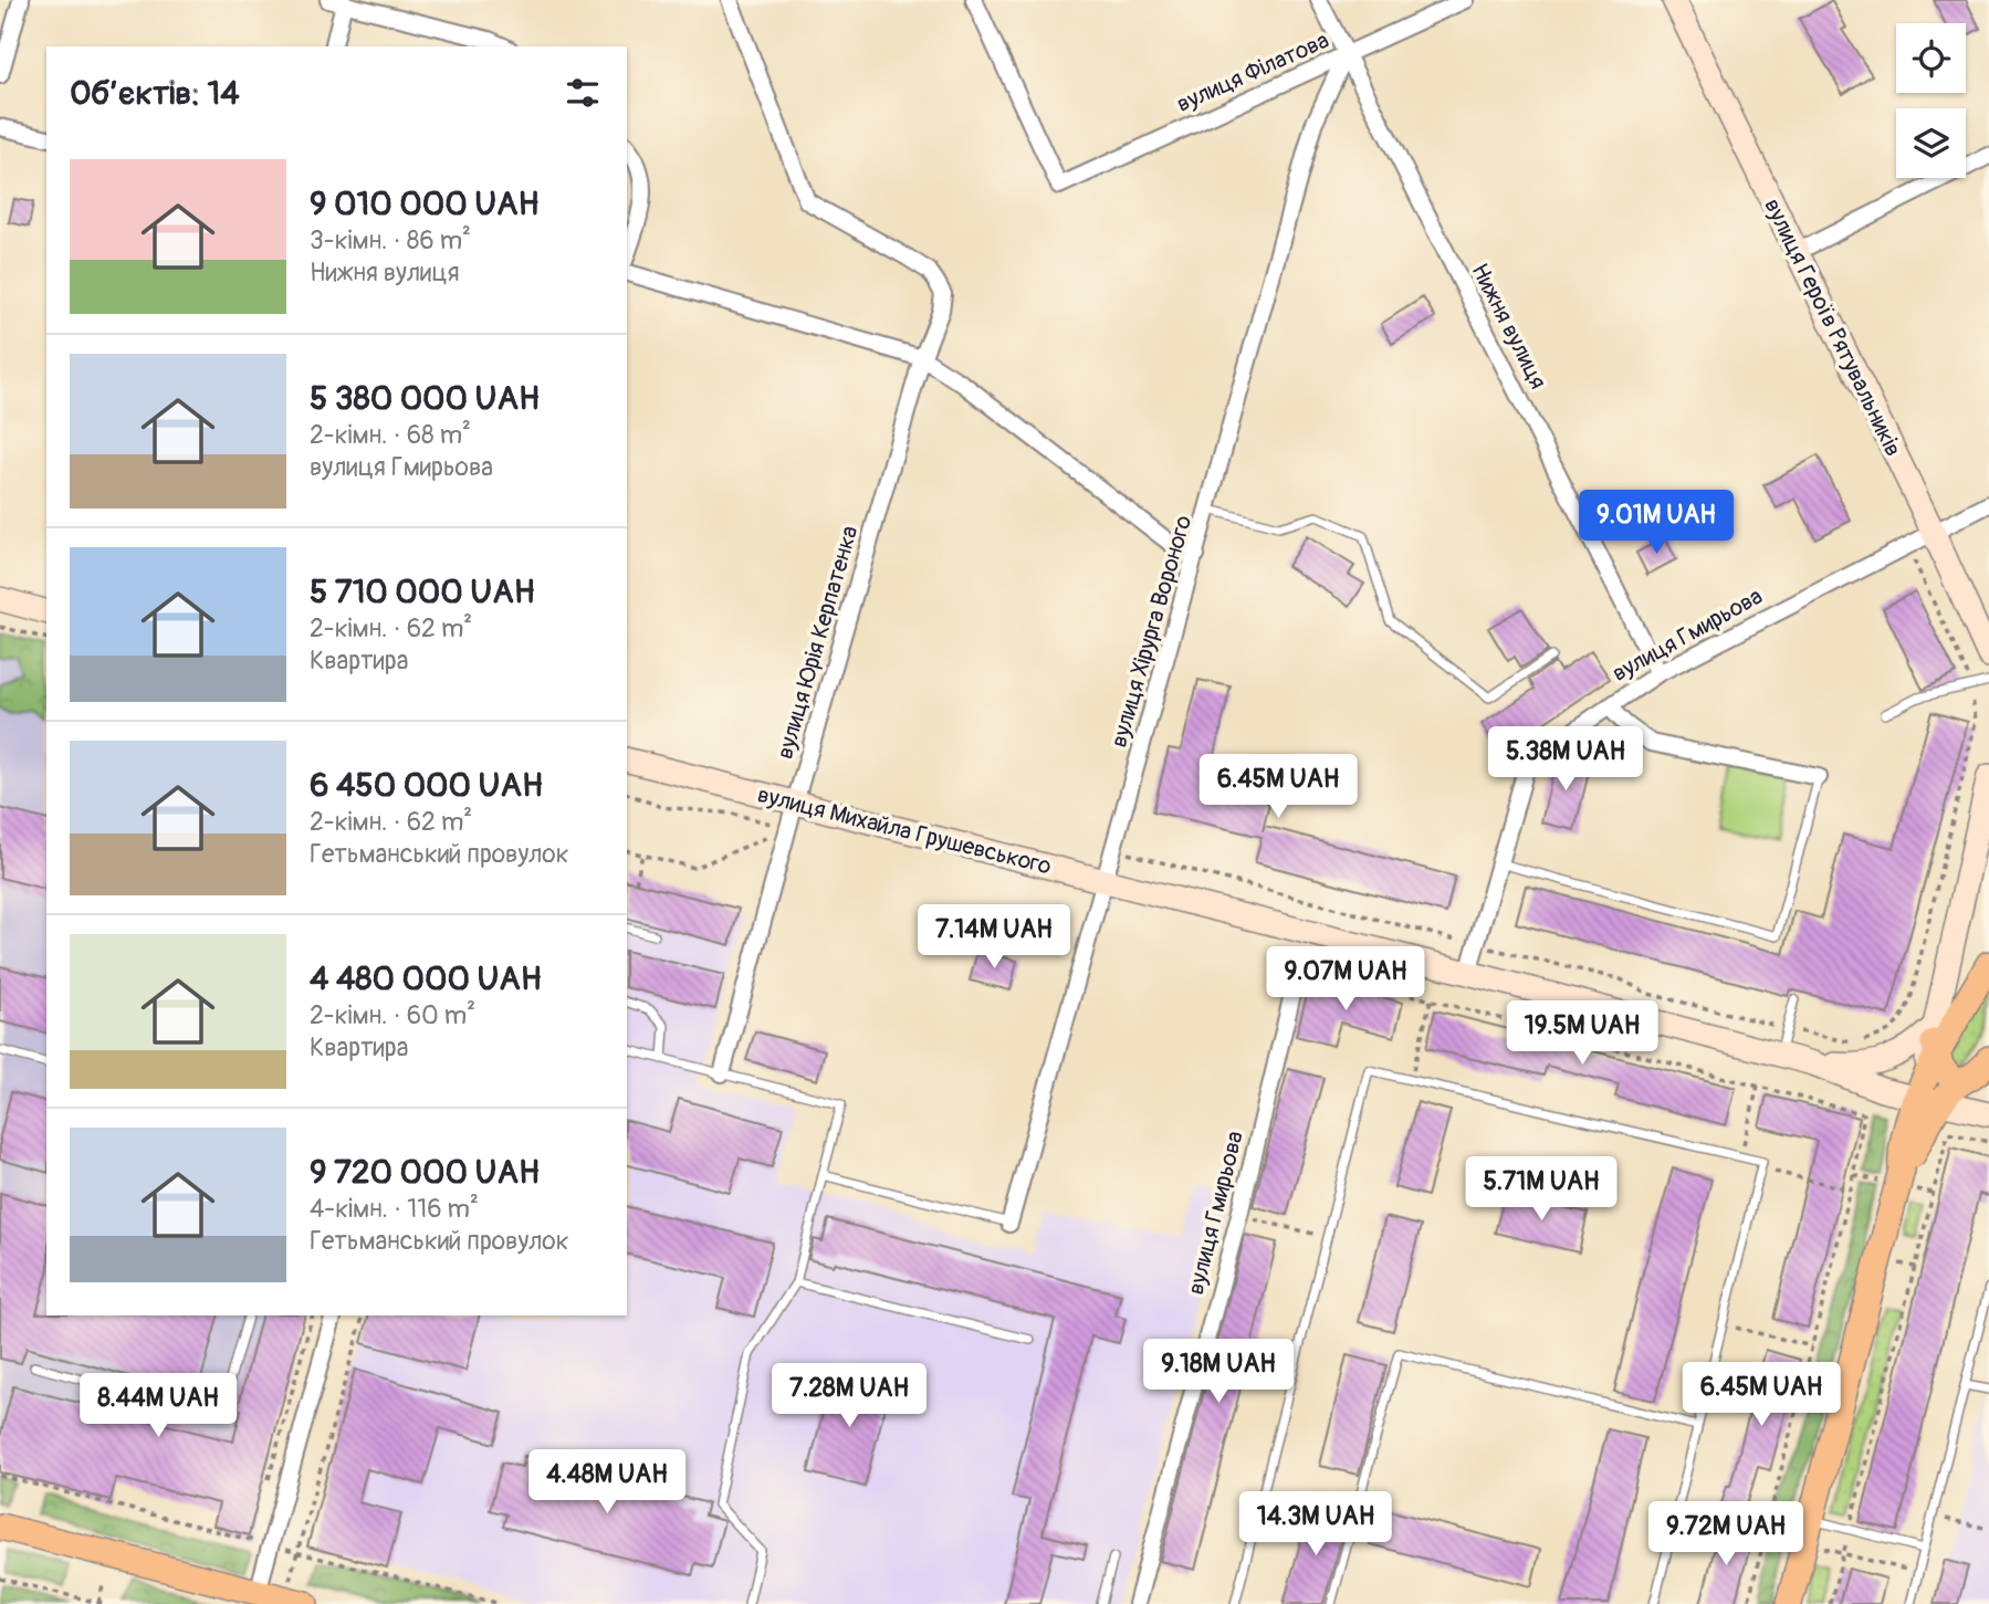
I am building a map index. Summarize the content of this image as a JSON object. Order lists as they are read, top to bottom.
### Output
{
  "streets": {
    "street": [
      "вулиця Філатова",
      "Нижня вулиця",
      "вулиця Героїв Рятувальників",
      "вулиця Хірурга Вороного",
      "вулиця Гмирьова",
      "вулиця Юрія Керпатенка",
      "вулиця Михайла Грушевського"
    ]
  },
  "crossings": [
    ["вулиця Філатова", "Нижня вулиця"],
    ["вулиця Філатова", "вулиця Хірурга Вороного"],
    ["Нижня вулиця", "вулиця Хірурга Вороного"],
    ["Нижня вулиця", "вулиця Гмирьова"],
    ["вулиця Героїв Рятувальників", "вулиця Гмирьова"],
    ["вулиця Хірурга Вороного", "вулиця Михайла Грушевського"],
    ["вулиця Гмирьова", "вулиця Михайла Грушевського"],
    ["вулиця Юрія Керпатенка", "вулиця Михайла Грушевського"]
  ],
  "page": {
    "heading": "Об’єктів: 14",
    "list": [
      {
        "name": "9 010 000 UAH",
        "note": "3-кімн. · 86 m² · Нижня вулиця"
      },
      {
        "name": "5 380 000 UAH",
        "note": "2-кімн. · 68 m² · вулиця Гмирьова"
      },
      {
        "name": "5 710 000 UAH",
        "note": "2-кімн. · 62 m² · Квартира"
      },
      {
        "name": "6 450 000 UAH",
        "note": "2-кімн. · 62 m² · Гетьманський провулок"
      },
      {
        "name": "4 480 000 UAH",
        "note": "2-кімн. · 60 m² · Квартира"
      },
      {
        "name": "9 720 000 UAH",
        "note": "4-кімн. · 116 m² · Гетьманський провулок"
      }
    ],
    "price": [
      "9.01M UAH",
      "5.38M UAH",
      "6.45M UAH",
      "7.14M UAH",
      "9.07M UAH",
      "19.5M UAH",
      "5.71M UAH",
      "9.18M UAH",
      "6.45M UAH",
      "7.28M UAH",
      "8.44M UAH",
      "4.48M UAH",
      "14.3M UAH",
      "9.72M UAH"
    ]
  }
}
